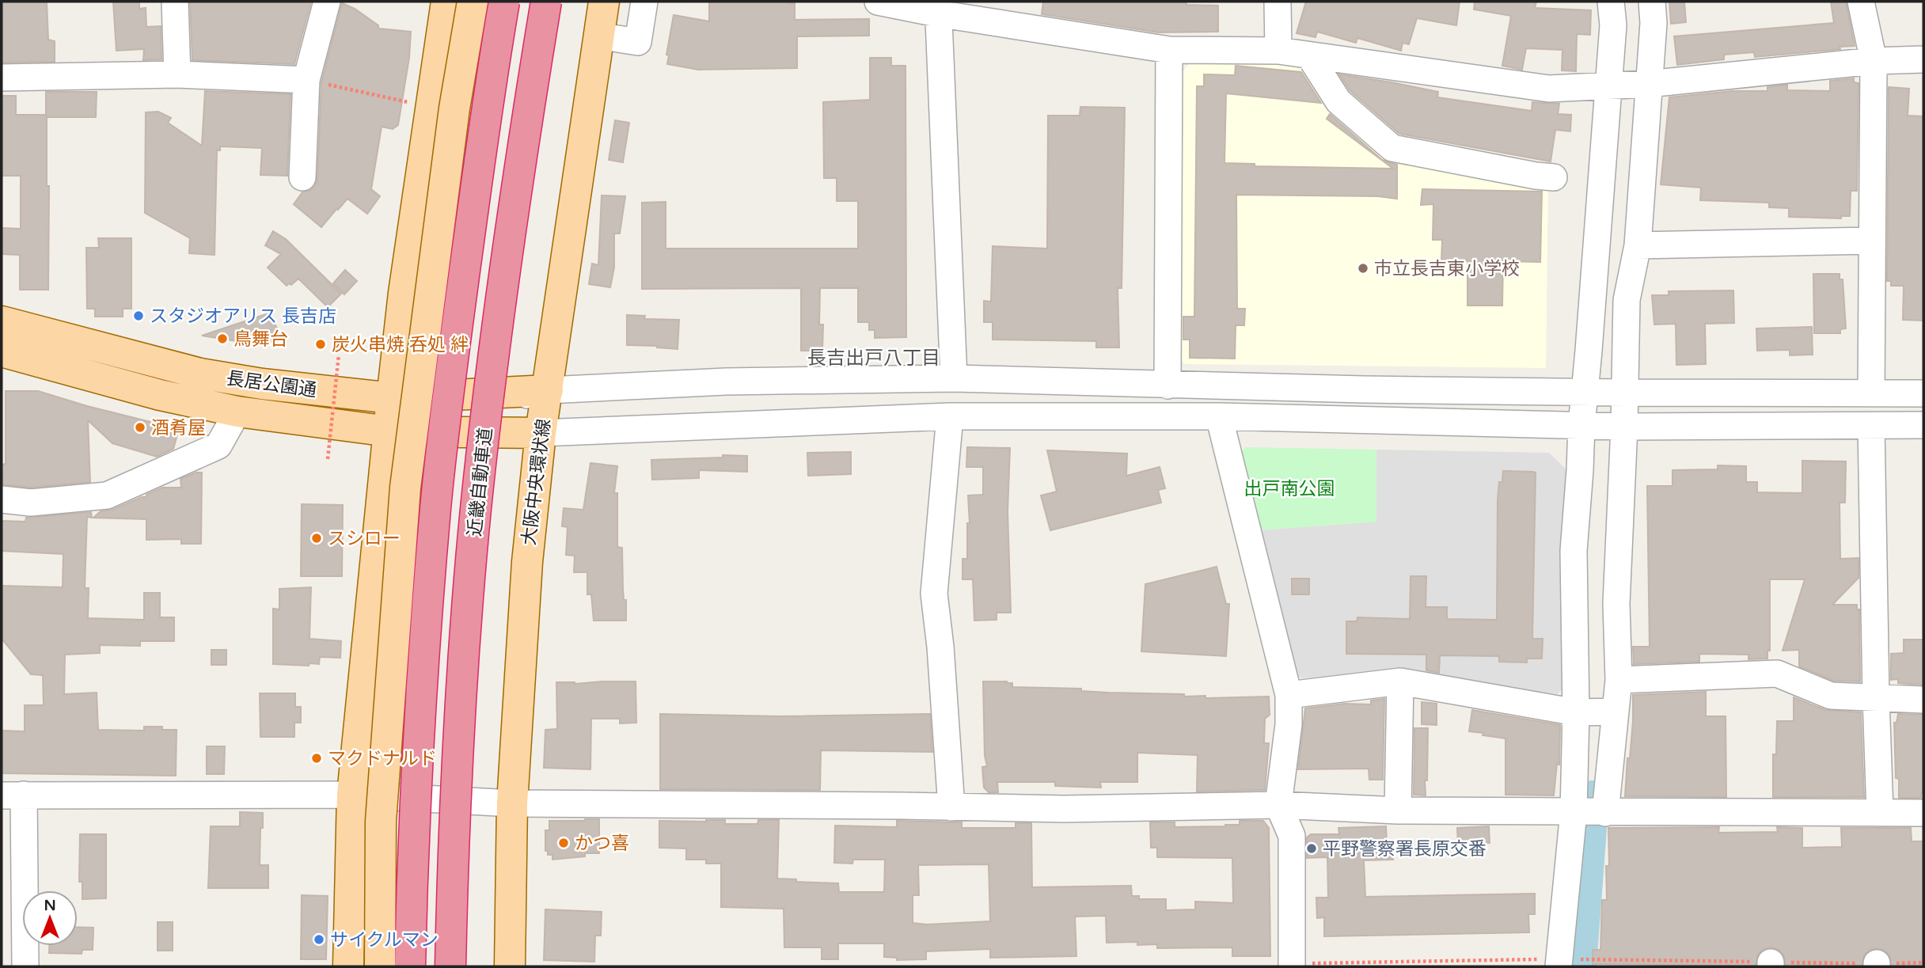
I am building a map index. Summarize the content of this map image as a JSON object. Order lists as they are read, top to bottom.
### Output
{
  "streets": {
    "highway": ["近畿自動車道"],
    "main road": ["長居公園通", "大阪中央環状線"]
  },
  "crossings": [
    ["長居公園通", "大阪中央環状線"]
  ],
  "districts": ["長吉出戸八丁目"],
  "parks": ["出戸南公園"],
  "places": [
    "市立長吉東小学校",
    "スタジオアリス 長吉店",
    "鳥舞台",
    "炭火串焼 呑処 絆",
    "酒肴屋",
    "スシロー",
    "マクドナルド",
    "かつ喜",
    "平野警察署長原交番",
    "サイクルマン"
  ],
  "north": "top"
}
